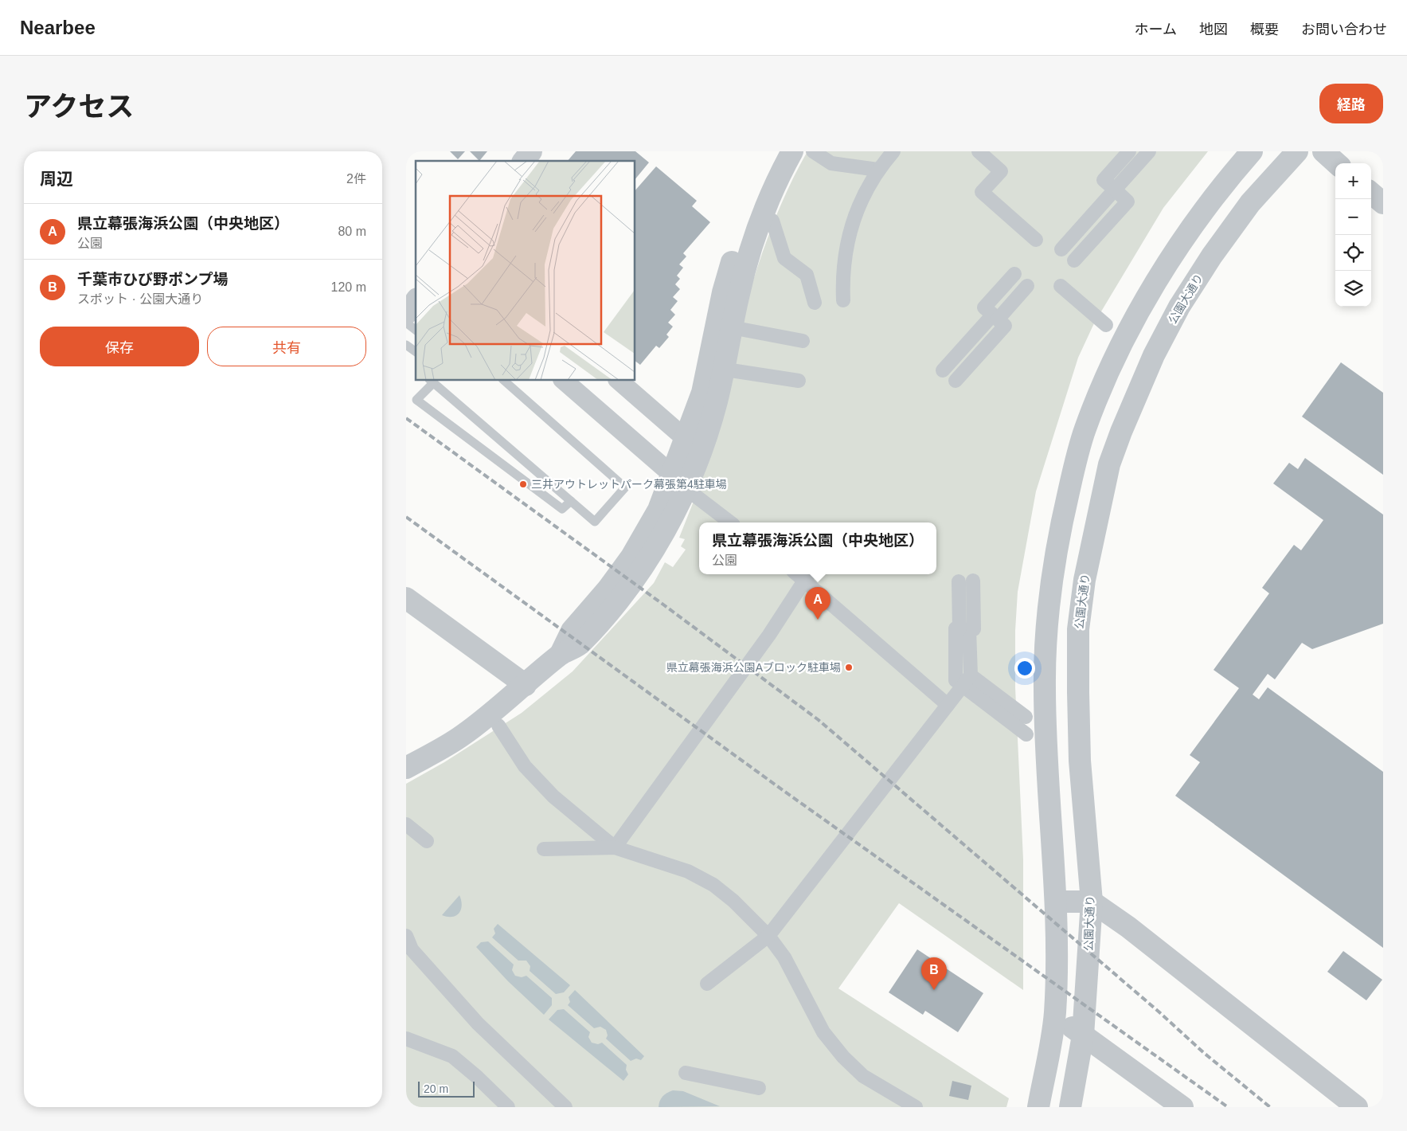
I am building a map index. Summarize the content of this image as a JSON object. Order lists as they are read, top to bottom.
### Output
{
  "streets": {
    "street": ["公園大通り"]
  },
  "places": ["三井アウトレットパーク幕張第4駐車場", "県立幕張海浜公園Aブロック駐車場"],
  "scale_bar": "20 m",
  "page": {
    "header": "Nearbee",
    "nav": [
      "ホーム",
      "地図",
      "概要",
      "お問い合わせ"
    ],
    "title": "アクセス",
    "buttons": [
      "経路",
      ["保存", "共有"]
    ],
    "heading": ["周辺", "2件"],
    "map_buttons": ["+", "−"],
    "list": [
      {
        "mark": "A",
        "name": "県立幕張海浜公園（中央地区）",
        "note": "公園",
        "value": "80 m"
      },
      {
        "mark": "B",
        "name": "千葉市ひび野ポンプ場",
        "note": "スポット · 公園大通り",
        "value": "120 m"
      }
    ],
    "popup": ["県立幕張海浜公園（中央地区）", "公園"],
    "pins": ["A", "B"],
    "scale": "20 m"
  }
}
